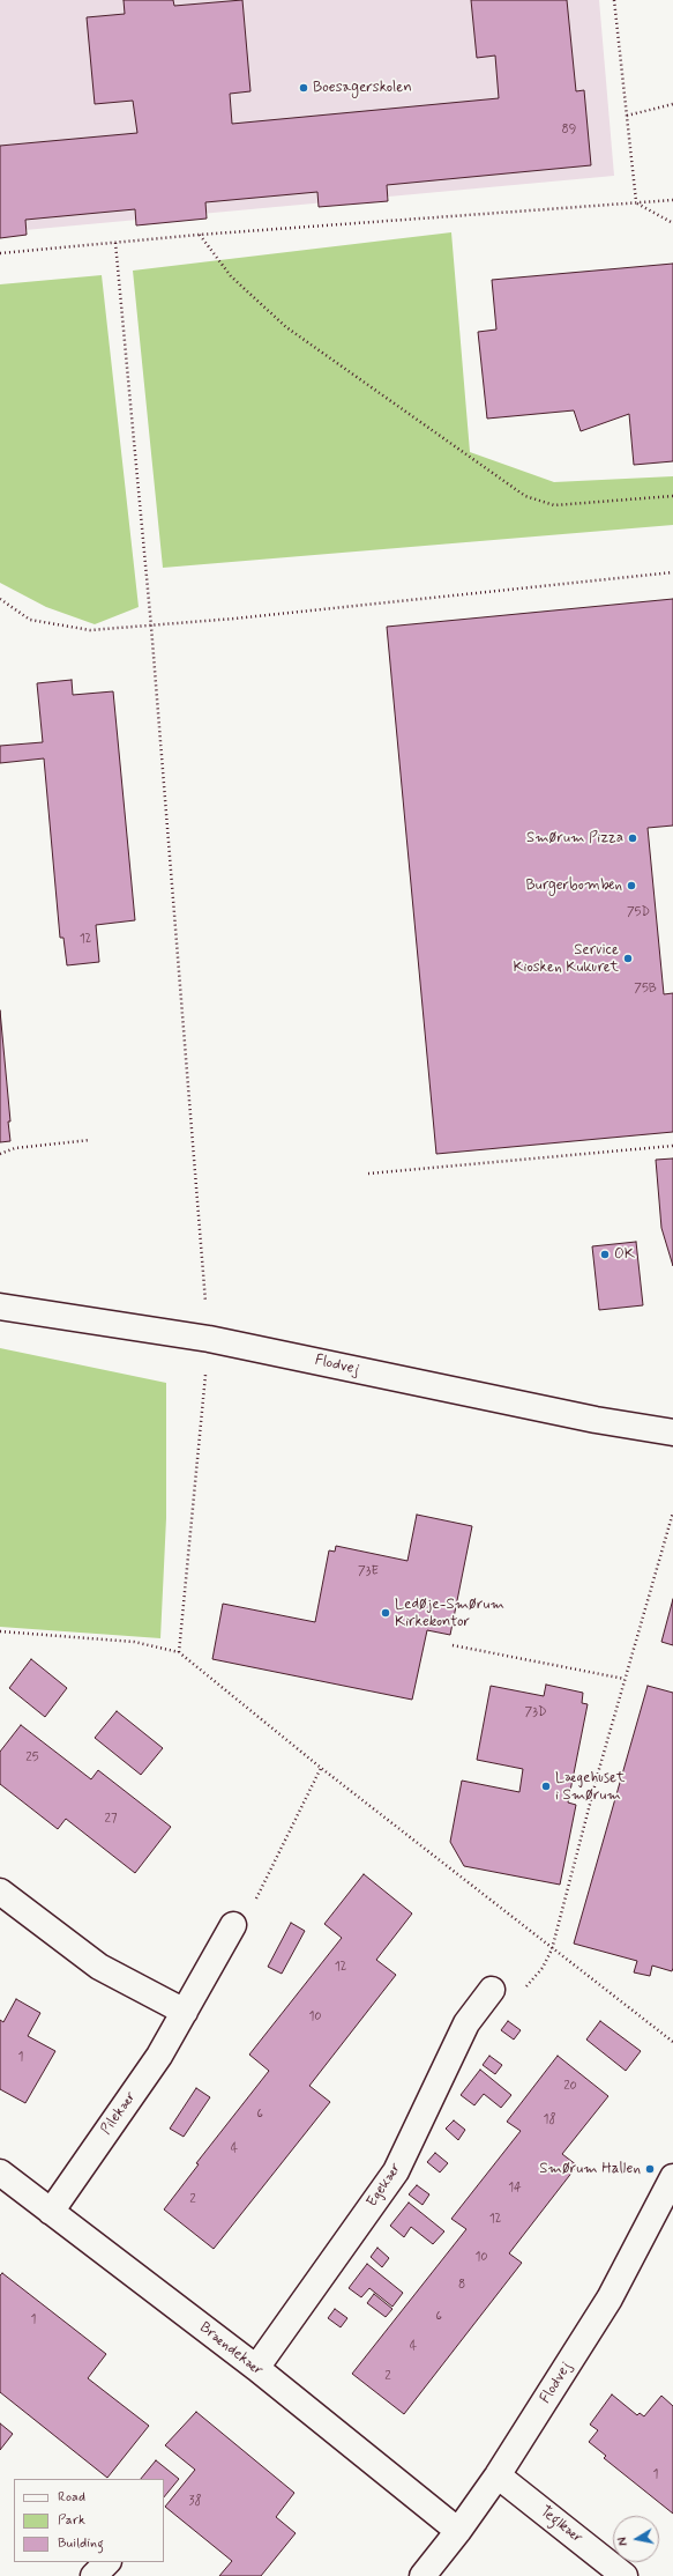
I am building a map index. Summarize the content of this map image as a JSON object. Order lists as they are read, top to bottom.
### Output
{
  "streets": {
    "street": [
      "Flodvej",
      "Pilekær",
      "Egekær",
      "Brændekær",
      "Teglkær"
    ]
  },
  "crossings": [
    ["Flodvej", "Brændekær"],
    ["Flodvej", "Teglkær"],
    ["Pilekær", "Brændekær"],
    ["Egekær", "Brændekær"]
  ],
  "places": [
    "Boesagerskolen",
    "Smørum Pizza",
    "Burgerbomben",
    "Service Kiosken Kukuret",
    "OK",
    "Ledøje-Smørum Kirkekontor",
    "Lægehuset i Smørum",
    "Smørum Hallen"
  ],
  "house_numbers": [
    "89",
    "75D",
    "12",
    "75B",
    "73E",
    "73D",
    "25",
    "27",
    "12",
    "10",
    "1",
    "20",
    "6",
    "18",
    "4",
    "14",
    "2",
    "12",
    "10",
    "8",
    "6",
    "1",
    "4",
    "2",
    "1",
    "38"
  ],
  "legend": ["Road", "Park", "Building"],
  "north": "left"
}
